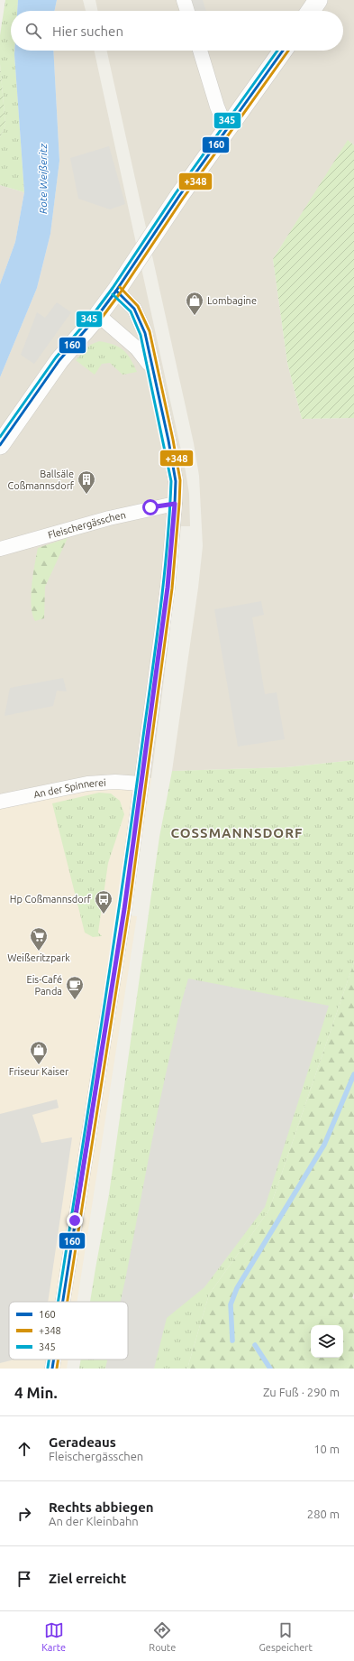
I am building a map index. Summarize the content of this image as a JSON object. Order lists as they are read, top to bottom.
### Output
{
  "streets": {
    "street": ["Fleischergässchen", "An der Spinnerei"]
  },
  "districts": ["COSSMANNSDORF"],
  "water": ["Rote Weißeritz"],
  "places": {
    "shop": ["Lombagine", "Friseur Kaiser"],
    "building": ["Ballsäle Coßmannsdorf"],
    "bus stop": ["Hp Coßmannsdorf"],
    "supermarket": ["Weißeritzpark"],
    "cafe": ["Eis-Café Panda"]
  },
  "lines": ["transit line 160", "transit line +348", "transit line 345"],
  "legend": ["160", "+348", "345"],
  "page": {
    "search": "Hier suchen",
    "heading": ["4 Min.", "Zu Fuß · 290 m"],
    "list": [
      ["Geradeaus", "Fleischergässchen", "10 m"],
      ["Rechts abbiegen", "An der Kleinbahn", "280 m"],
      "Ziel erreicht"
    ],
    "nav": ["Karte", "Route", "Gespeichert"]
  }
}
